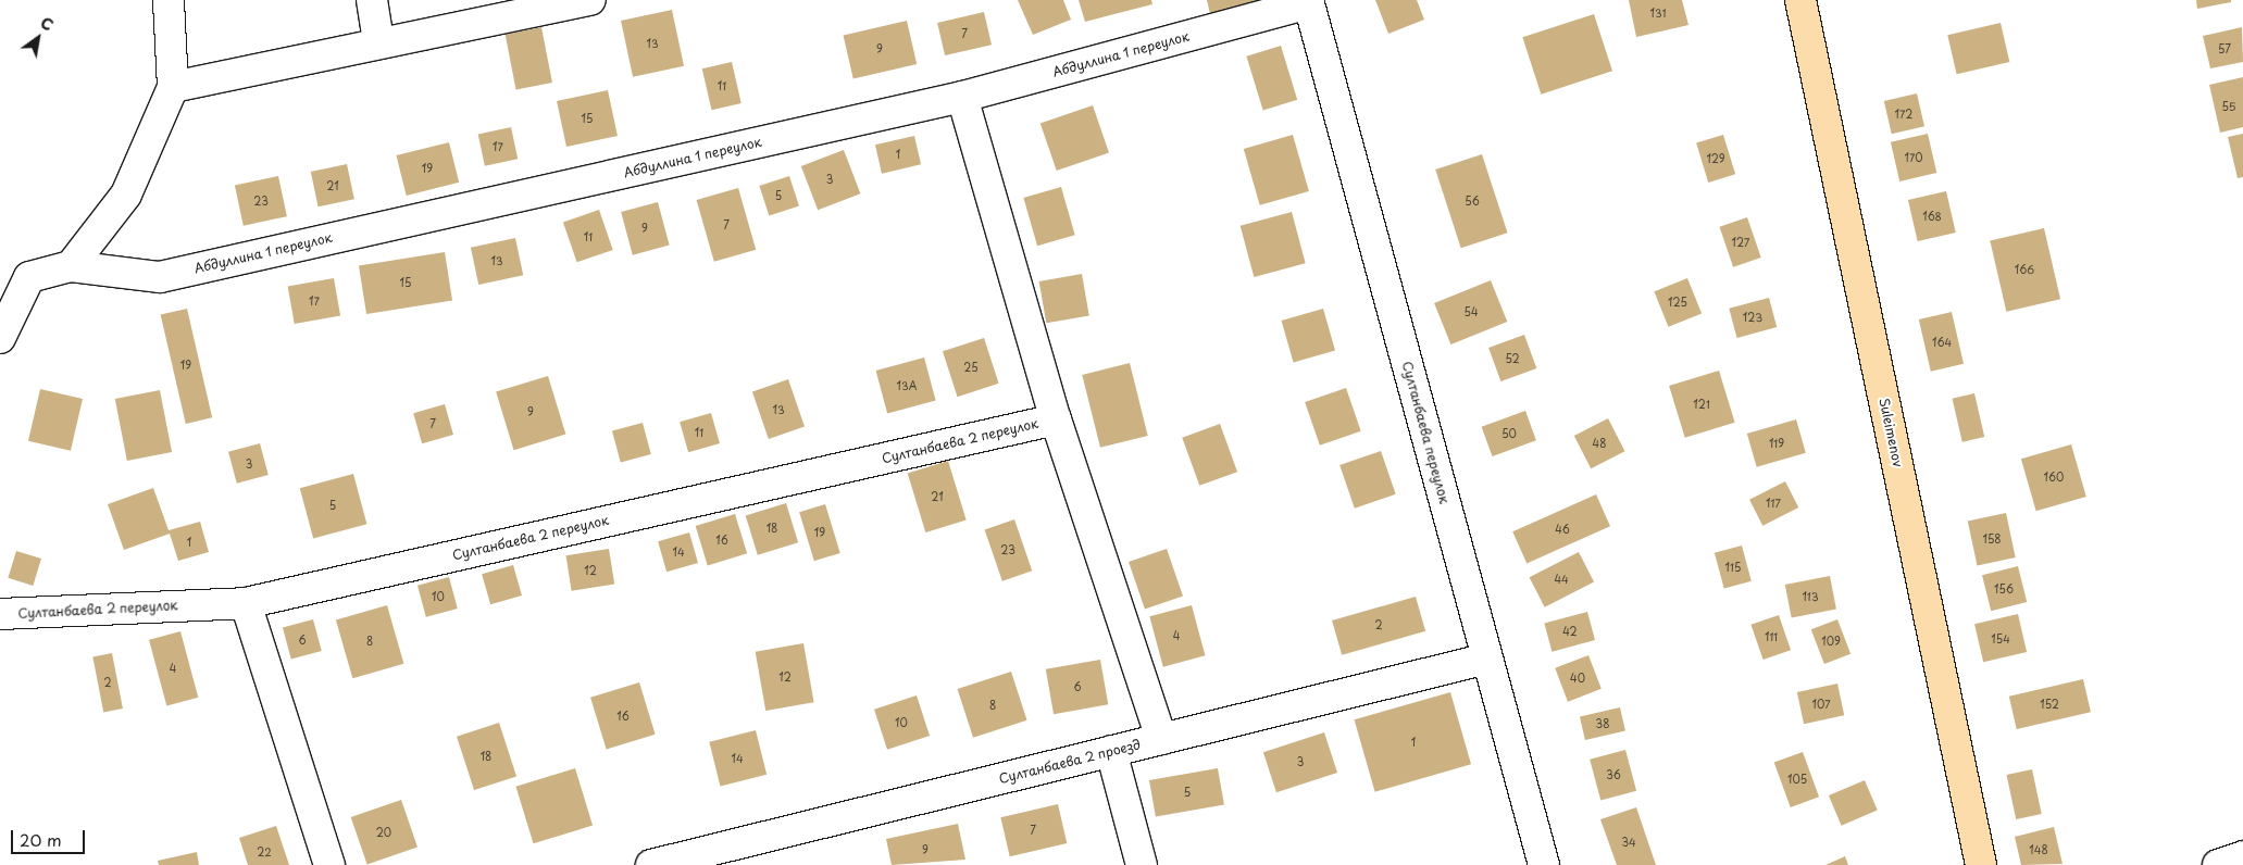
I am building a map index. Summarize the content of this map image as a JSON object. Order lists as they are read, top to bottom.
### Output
{
  "streets": {
    "main road": ["Suleimenov"],
    "street": [
      "Абдуллина 1 переулок",
      "Султанбаева переулок",
      "Султанбаева 2 переулок",
      "Султанбаева 2 проезд"
    ]
  },
  "crossings": [
    ["Абдуллина 1 переулок", "Султанбаева переулок"],
    ["Абдуллина 1 переулок", "Султанбаева 2 переулок"],
    ["Султанбаева переулок", "Султанбаева 2 проезд"],
    ["Султанбаева 2 переулок", "Султанбаева 2 проезд"]
  ],
  "house_numbers": [
    "131",
    "7",
    "13",
    "9",
    "57",
    "11",
    "55",
    "172",
    "15",
    "17",
    "1",
    "170",
    "129",
    "19",
    "3",
    "21",
    "5",
    "23",
    "56",
    "168",
    "7",
    "9",
    "11",
    "127",
    "13",
    "166",
    "15",
    "17",
    "125",
    "54",
    "123",
    "164",
    "52",
    "19",
    "25",
    "13А",
    "121",
    "13",
    "9",
    "7",
    "11",
    "50",
    "48",
    "119",
    "3",
    "160",
    "21",
    "117",
    "5",
    "18",
    "46",
    "19",
    "158",
    "16",
    "1",
    "23",
    "14",
    "115",
    "12",
    "44",
    "156",
    "10",
    "113",
    "2",
    "42",
    "4",
    "111",
    "154",
    "6",
    "8",
    "109",
    "4",
    "12",
    "40",
    "2",
    "6",
    "107",
    "152",
    "8",
    "16",
    "10",
    "38",
    "1",
    "18",
    "14",
    "3",
    "36",
    "105",
    "5",
    "7",
    "20",
    "34",
    "9",
    "148",
    "22"
  ],
  "scale_bar": "20 m",
  "north": "top right"
}
